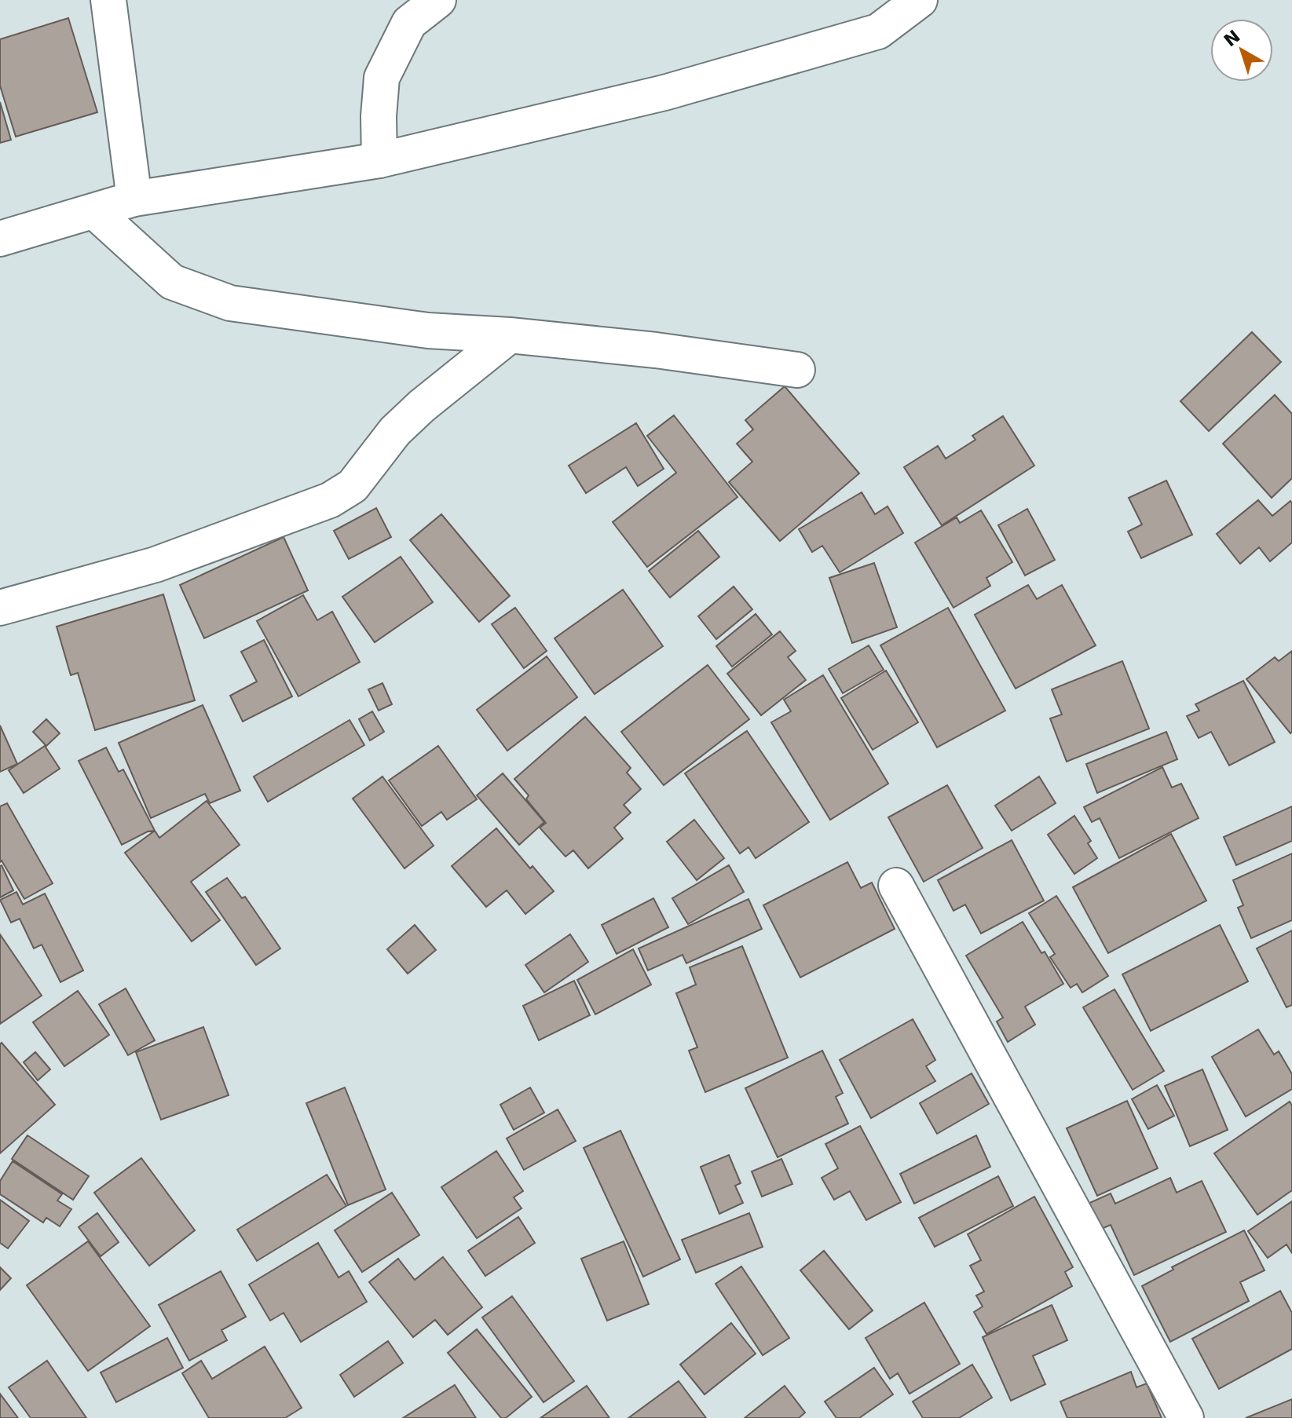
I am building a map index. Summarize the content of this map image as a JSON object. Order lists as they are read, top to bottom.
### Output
{
  "north": "top left"
}
